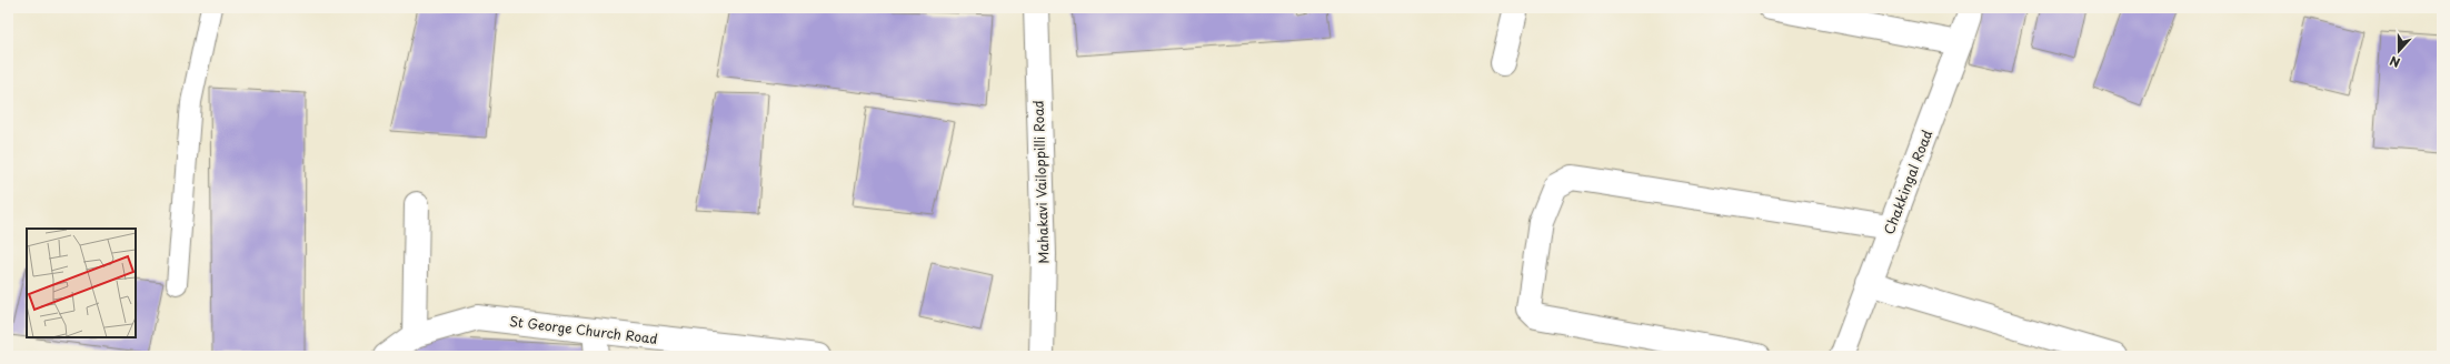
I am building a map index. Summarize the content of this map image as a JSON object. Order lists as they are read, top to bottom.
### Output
{
  "streets": {
    "street": ["Mahakavi Vailoppilli Road", "Chakkingal Road", "St George Church Road"]
  },
  "north": "bottom"
}
